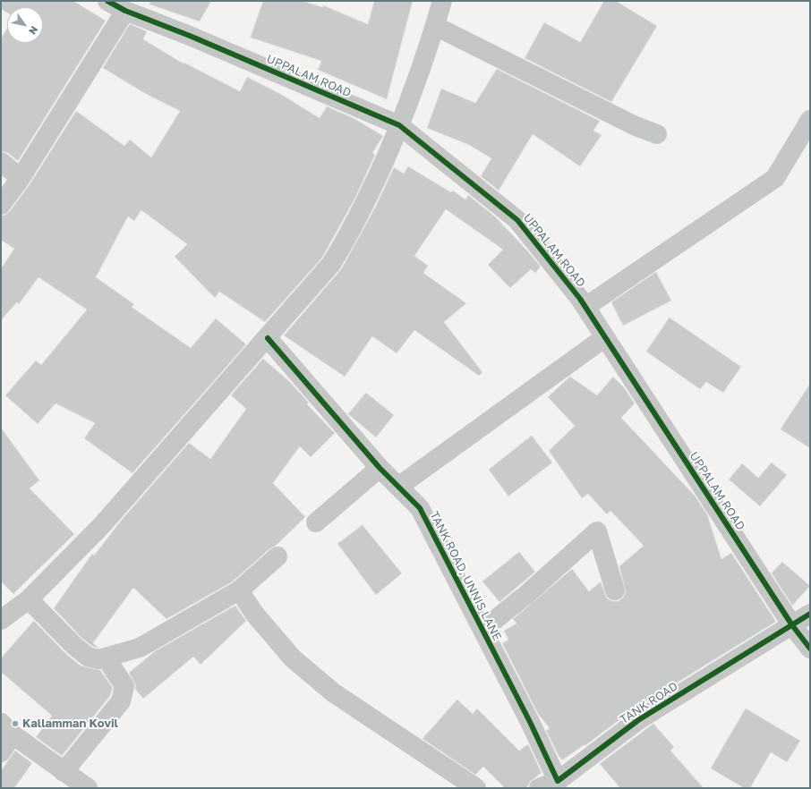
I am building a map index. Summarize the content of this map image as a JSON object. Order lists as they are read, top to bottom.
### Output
{
  "streets": {
    "street": ["UPPALAM ROAD", "TANK ROAD, UNNIS LANE", "TANK ROAD"]
  },
  "crossings": [
    ["UPPALAM ROAD", "TANK ROAD"],
    ["TANK ROAD, UNNIS LANE", "TANK ROAD"]
  ],
  "places": ["Kallamman Kovil"],
  "north": "bottom right"
}
